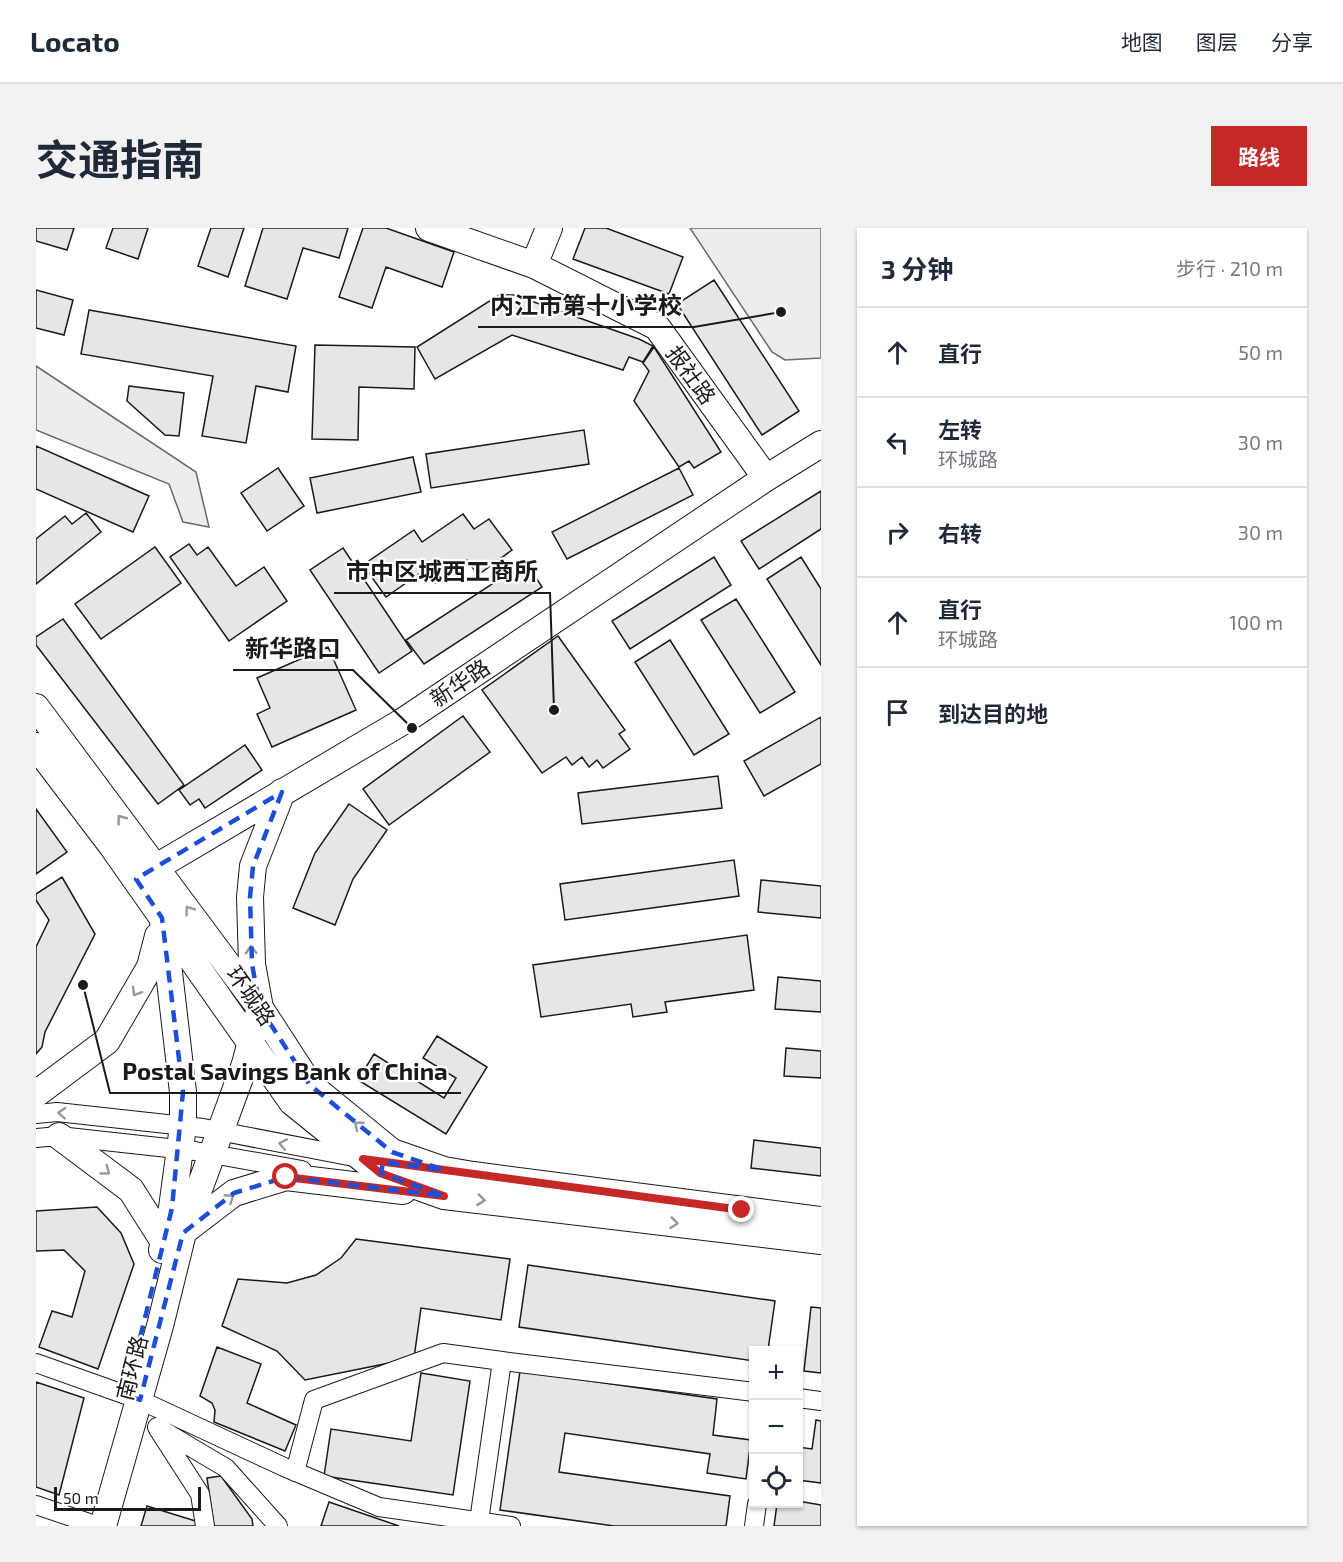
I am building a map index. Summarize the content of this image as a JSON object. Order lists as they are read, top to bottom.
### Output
{
  "streets": {
    "main road": [
      "报社路",
      "新华路",
      "环城路",
      "南环路"
    ]
  },
  "crossings": [
    ["报社路", "新华路"],
    ["新华路", "环城路"],
    ["环城路", "南环路"]
  ],
  "places": [
    "内江市第十小学校",
    "市中区城西工商所",
    "新华路口",
    "Postal Savings Bank of China"
  ],
  "scale_bar": "50 m",
  "page": {
    "header": "Locato",
    "nav": ["地图", "图层", "分享"],
    "title": "交通指南",
    "buttons": "路线",
    "heading": ["3 分钟", "步行 · 210 m"],
    "list": [
      ["直行", "50 m"],
      ["左转", "环城路", "30 m"],
      ["右转", "30 m"],
      ["直行", "环城路", "100 m"],
      "到达目的地"
    ],
    "map_buttons": ["+", "−"],
    "scale": "50 m"
  }
}
